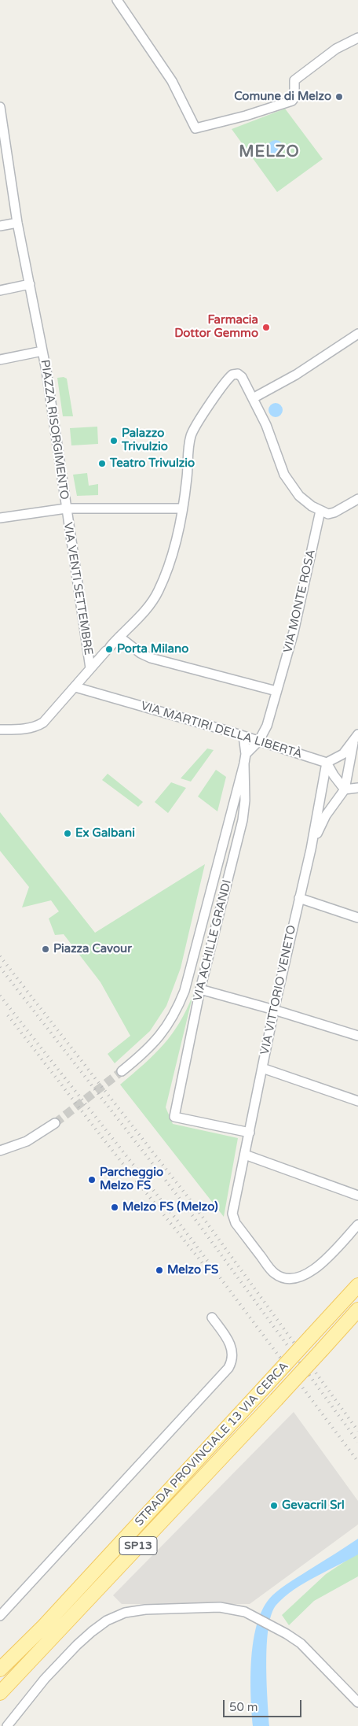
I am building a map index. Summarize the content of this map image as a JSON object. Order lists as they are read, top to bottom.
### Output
{
  "streets": {
    "main road": ["STRADA PROVINCIALE 13 VIA CERCA", "SP13"],
    "street": [
      "PIAZZA RISORGIMENTO",
      "VIA VENTI SETTEMBRE",
      "VIA MONTE ROSA",
      "VIA MARTIRI DELLA LIBERTÀ",
      "VIA ACHILLE GRANDI",
      "VIA VITTORIO VENETO"
    ]
  },
  "crossings": [
    ["PIAZZA RISORGIMENTO", "VIA VENTI SETTEMBRE"],
    ["VIA MONTE ROSA", "VIA MARTIRI DELLA LIBERTÀ"],
    ["VIA MARTIRI DELLA LIBERTÀ", "VIA VITTORIO VENETO"],
    ["VIA ACHILLE GRANDI", "VIA VITTORIO VENETO"]
  ],
  "districts": ["MELZO"],
  "places": [
    "Comune di Melzo",
    "Farmacia Dottor Gemmo",
    "Palazzo Trivulzio",
    "Teatro Trivulzio",
    "Porta Milano",
    "Ex Galbani",
    "Piazza Cavour",
    "Parcheggio Melzo FS",
    "Melzo FS (Melzo)",
    "Melzo FS",
    "Gevacril Srl"
  ],
  "scale_bar": "50 m"
}
